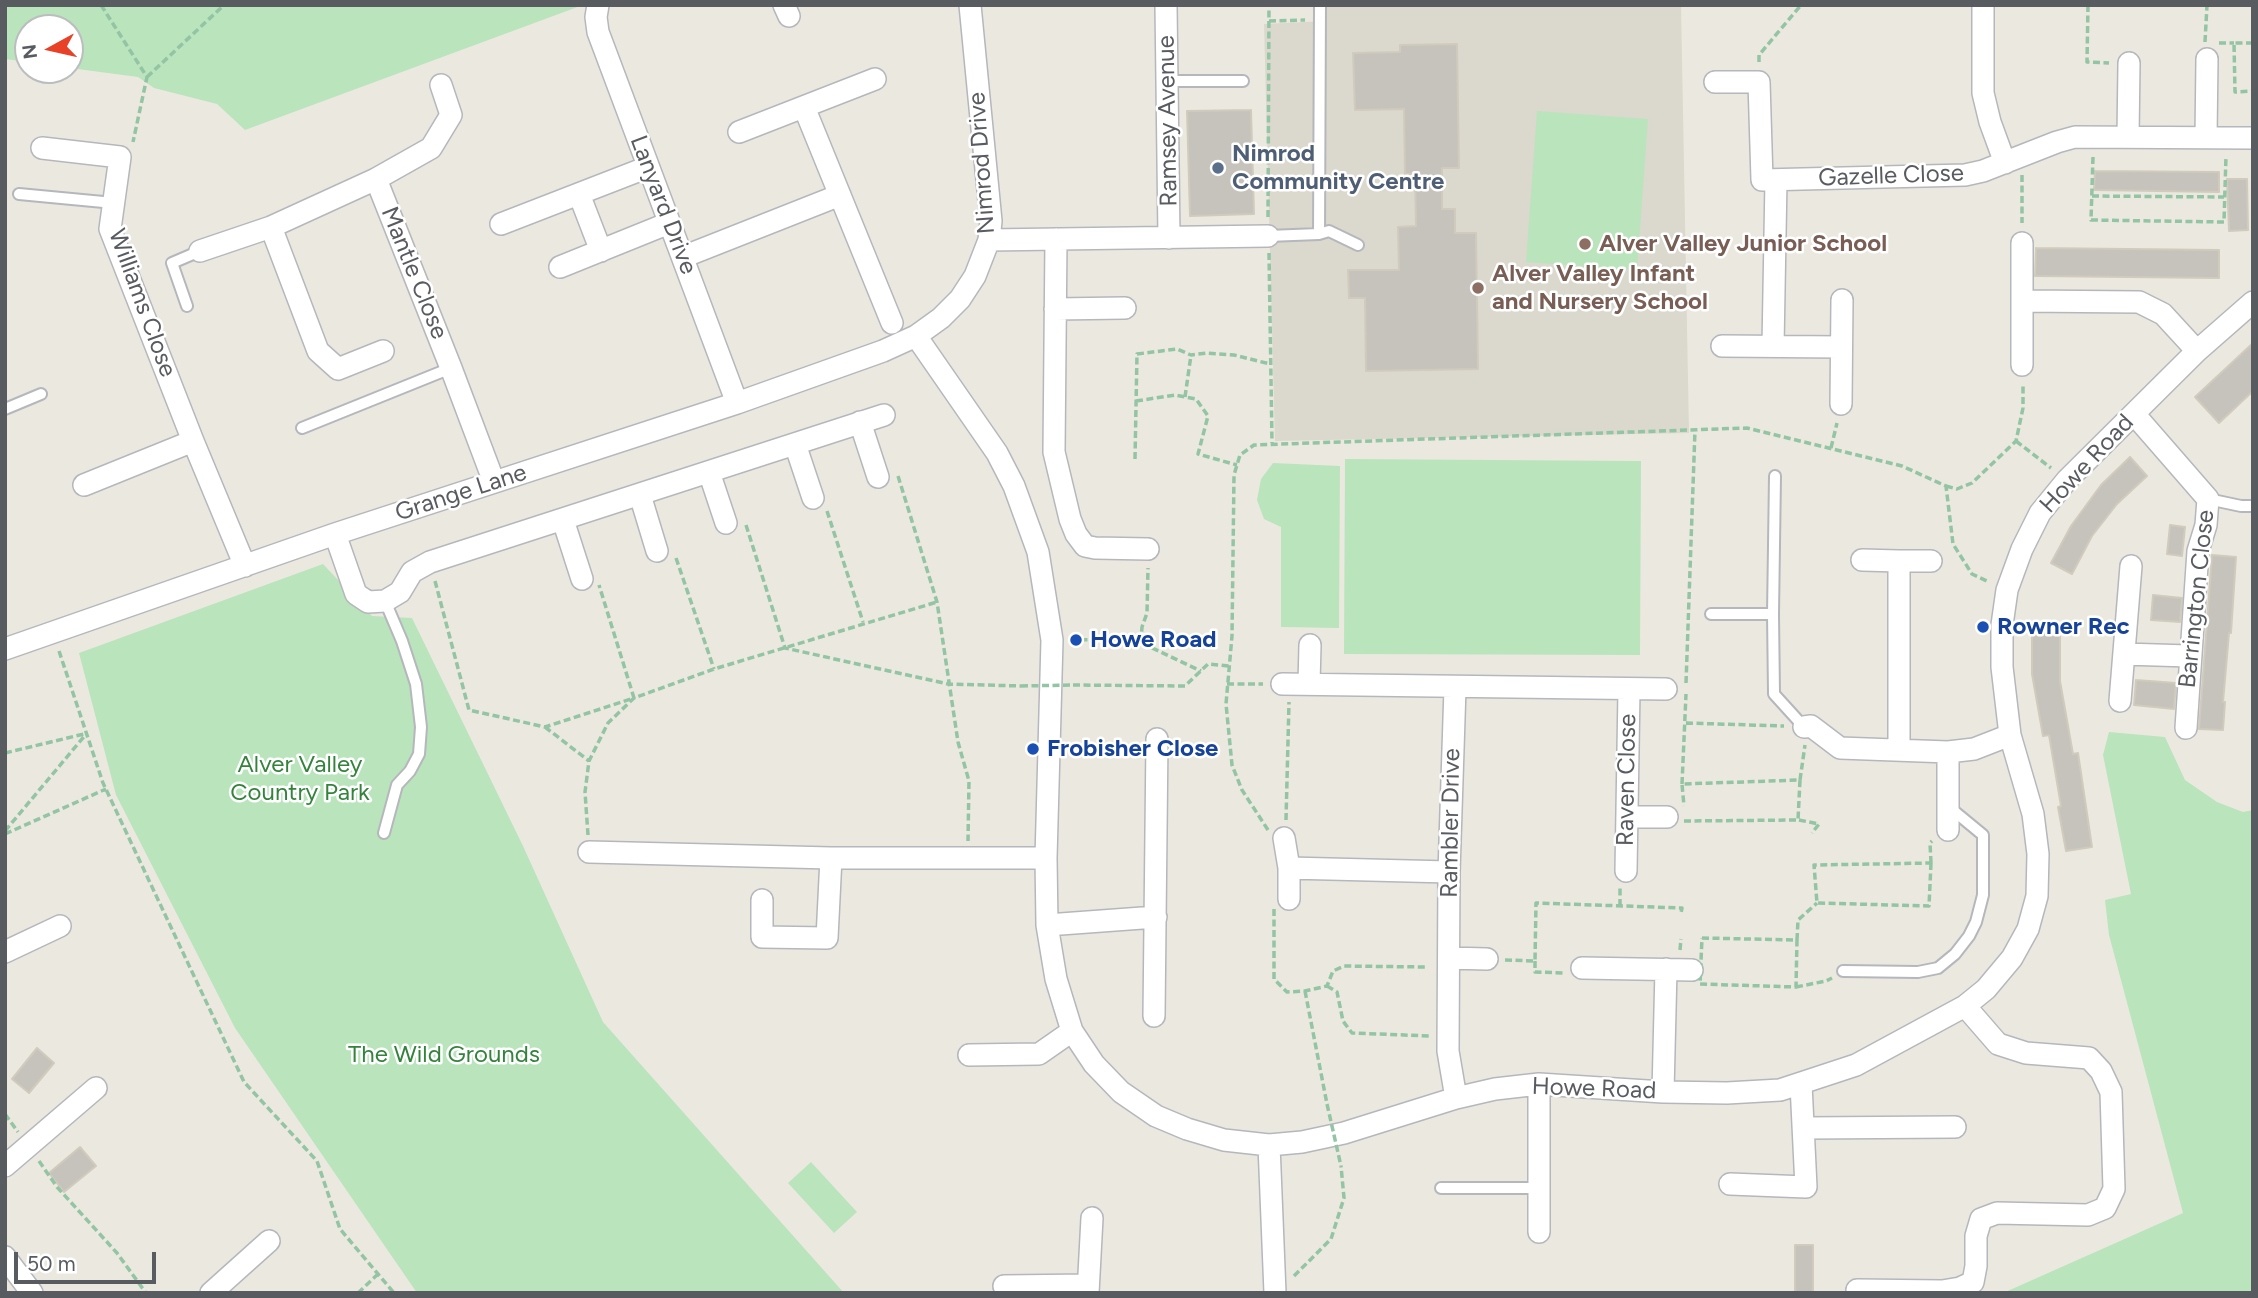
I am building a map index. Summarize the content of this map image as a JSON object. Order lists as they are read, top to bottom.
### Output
{
  "streets": {
    "street": [
      "Ramsey Avenue",
      "Nimrod Drive",
      "Gazelle Close",
      "Lanyard Drive",
      "Mantle Close",
      "Williams Close",
      "Howe Road",
      "Grange Lane",
      "Barrington Close",
      "Raven Close",
      "Rambler Drive"
    ]
  },
  "crossings": [
    ["Nimrod Drive", "Howe Road"],
    ["Nimrod Drive", "Grange Lane"],
    ["Lanyard Drive", "Grange Lane"],
    ["Mantle Close", "Grange Lane"],
    ["Williams Close", "Grange Lane"],
    ["Howe Road", "Grange Lane"],
    ["Howe Road", "Barrington Close"],
    ["Howe Road", "Rambler Drive"],
    ["Raven Close", "Rambler Drive"]
  ],
  "parks": ["Alver Valley Country Park", "The Wild Grounds"],
  "places": [
    "Nimrod Community Centre",
    "Alver Valley Junior School",
    "Alver Valley Infant and Nursery School",
    "Rowner Rec",
    "Howe Road",
    "Frobisher Close"
  ],
  "scale_bar": "50 m",
  "north": "left"
}
